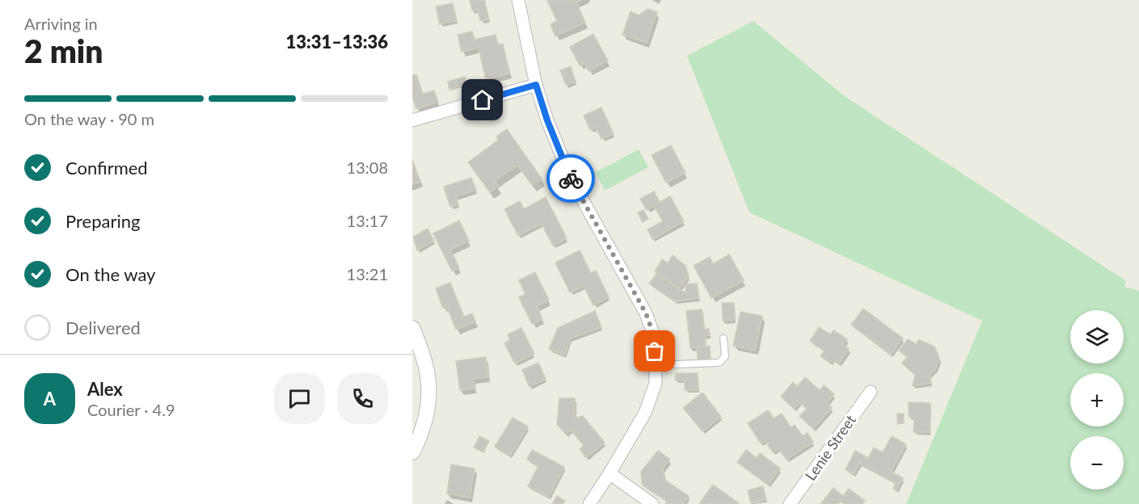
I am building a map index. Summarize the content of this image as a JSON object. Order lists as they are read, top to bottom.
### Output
{
  "streets": {
    "street": ["Lenie Street"]
  },
  "page": {
    "heading": ["2 min", "Arriving in", "13:31–13:36"],
    "panel": ["Alex", "Courier · 4.9"],
    "bar": "On the way · 90 m",
    "list": [
      ["Confirmed", "13:08"],
      ["Preparing", "13:17"],
      ["On the way", "13:21"],
      "Delivered"
    ],
    "map_buttons": ["+", "−"],
    "round": "A"
  }
}
